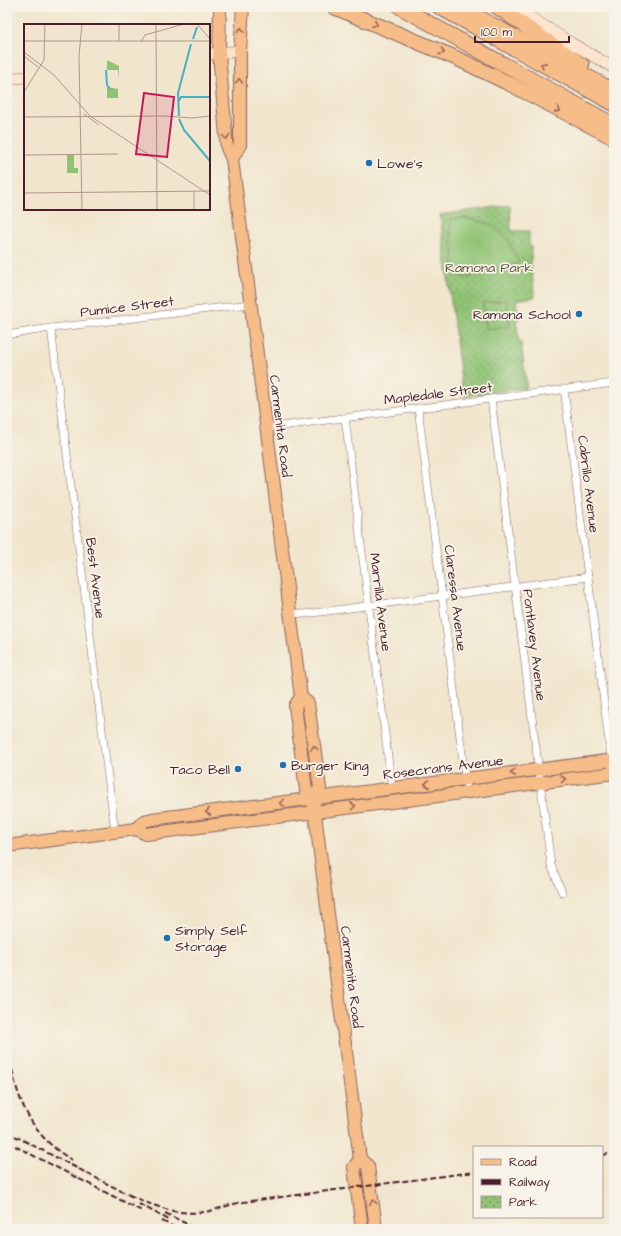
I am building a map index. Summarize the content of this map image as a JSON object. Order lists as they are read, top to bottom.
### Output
{
  "streets": {
    "main road": ["Carmenita Road", "Rosecrans Avenue"],
    "street": [
      "Pumice Street",
      "Mapledale Street",
      "Cabrillo Avenue",
      "Best Avenue",
      "Claressa Avenue",
      "Marrilla Avenue",
      "Pontlavey Avenue"
    ]
  },
  "crossings": [
    ["Pumice Street", "Carmenita Road"],
    ["Pumice Street", "Best Avenue"],
    ["Mapledale Street", "Carmenita Road"],
    ["Mapledale Street", "Cabrillo Avenue"],
    ["Mapledale Street", "Claressa Avenue"],
    ["Mapledale Street", "Marrilla Avenue"],
    ["Mapledale Street", "Pontlavey Avenue"],
    ["Carmenita Road", "Rosecrans Avenue"],
    ["Cabrillo Avenue", "Rosecrans Avenue"],
    ["Best Avenue", "Rosecrans Avenue"],
    ["Claressa Avenue", "Rosecrans Avenue"],
    ["Marrilla Avenue", "Rosecrans Avenue"],
    ["Pontlavey Avenue", "Rosecrans Avenue"]
  ],
  "parks": ["Ramona Park"],
  "places": [
    "Lowe's",
    "Ramona School",
    "Burger King",
    "Taco Bell",
    "Simply Self Storage"
  ],
  "legend": ["Road", "Railway", "Park"],
  "scale_bar": "100 m"
}
